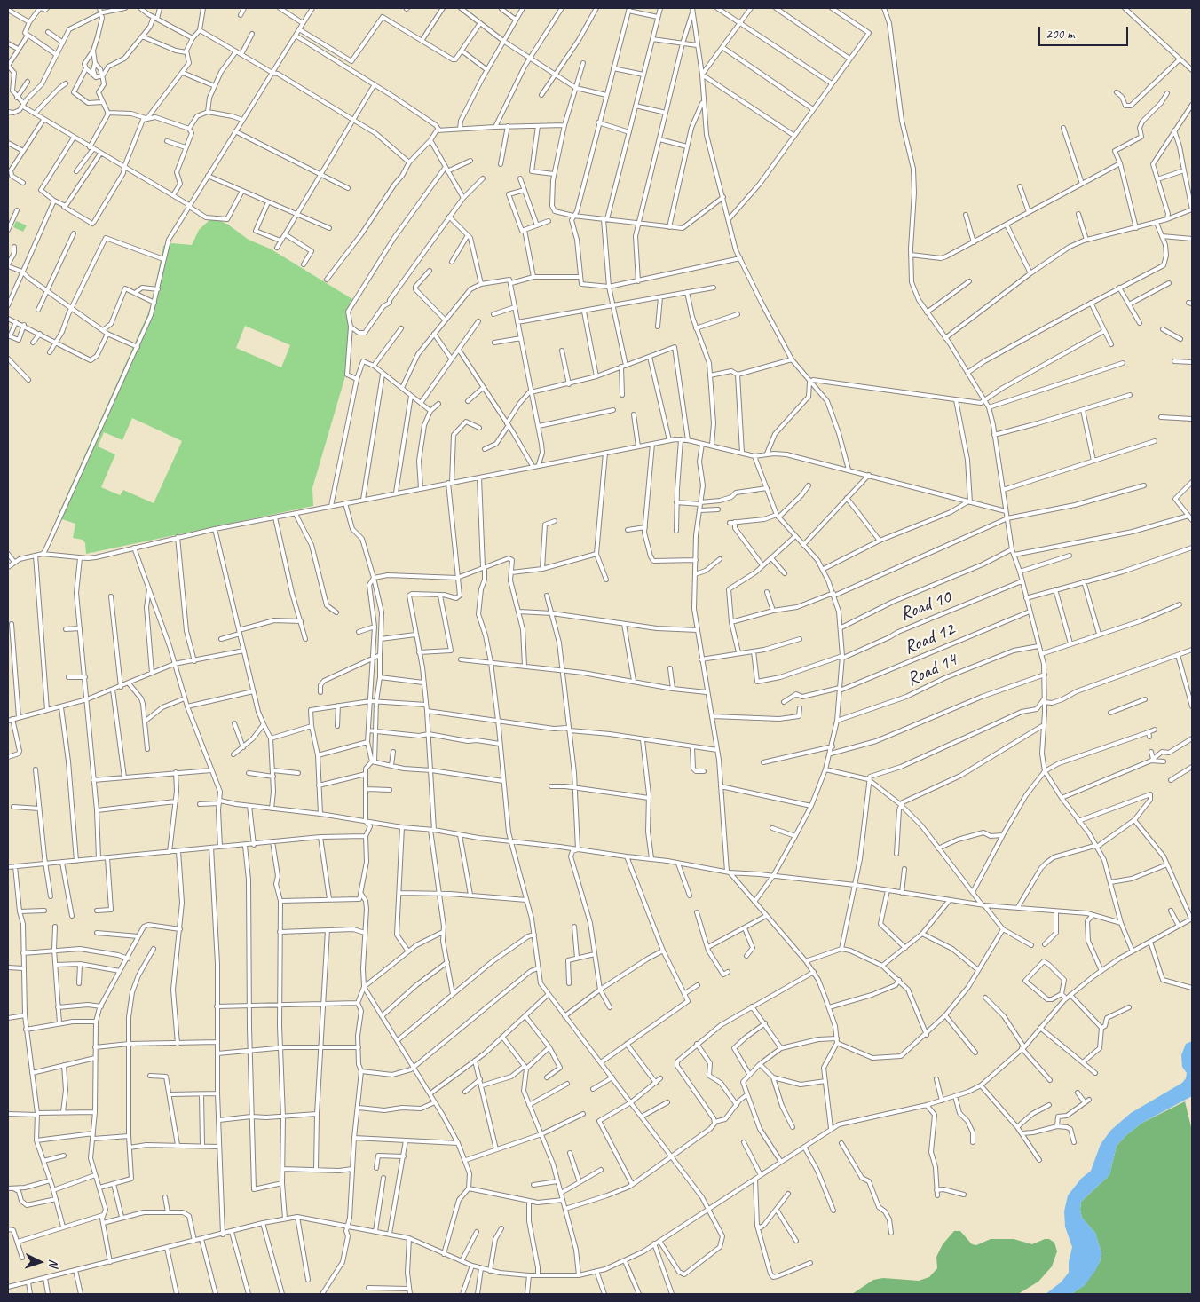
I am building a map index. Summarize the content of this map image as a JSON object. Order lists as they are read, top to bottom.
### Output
{
  "streets": {
    "street": ["Road 10", "Road 12", "Road 14"]
  },
  "scale_bar": "200 m",
  "north": "right"
}
